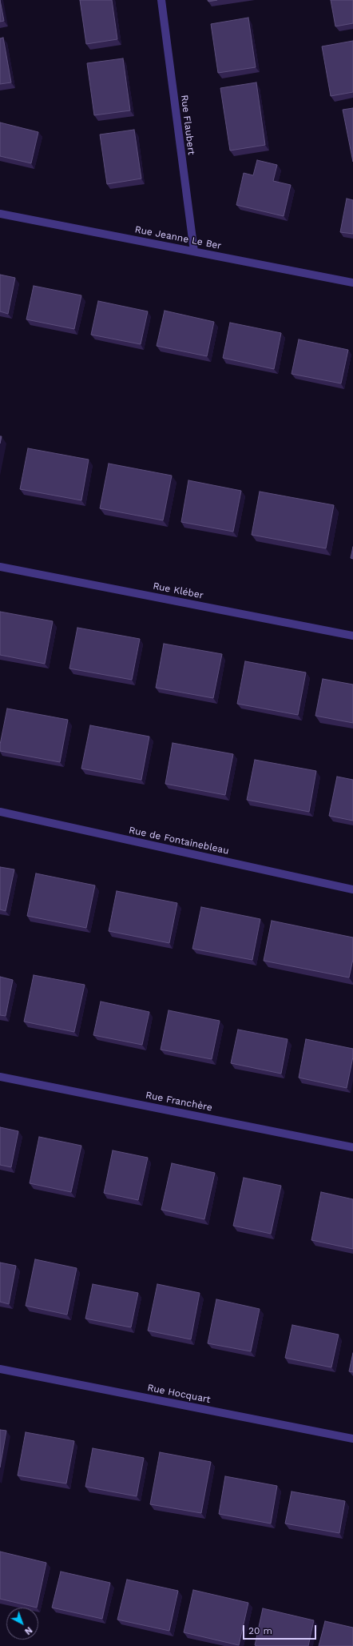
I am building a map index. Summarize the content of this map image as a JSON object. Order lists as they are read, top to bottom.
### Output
{
  "streets": {
    "street": [
      "Rue Flaubert",
      "Rue Jeanne Le Ber",
      "Rue Kléber",
      "Rue de Fontainebleau",
      "Rue Franchère",
      "Rue Hocquart"
    ]
  },
  "crossings": [
    ["Rue Flaubert", "Rue Jeanne Le Ber"]
  ],
  "scale_bar": "20 m",
  "north": "bottom right"
}
